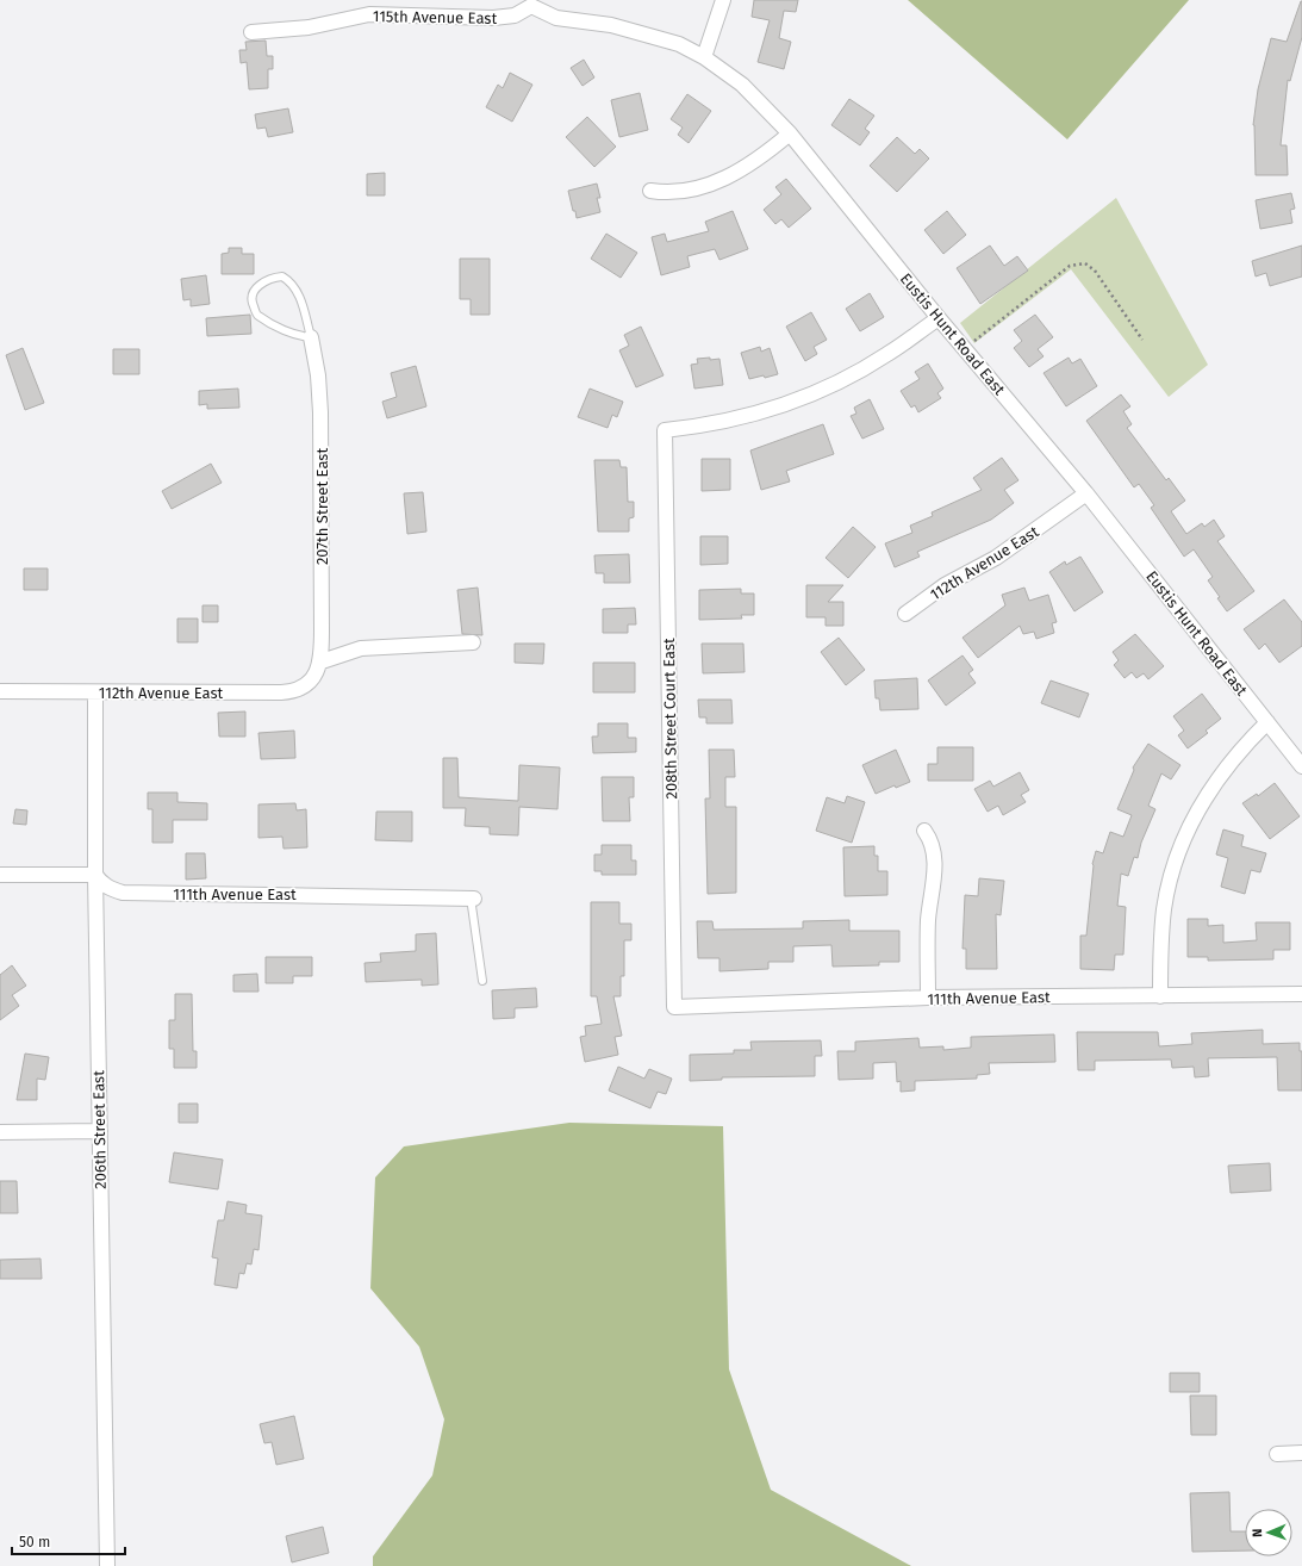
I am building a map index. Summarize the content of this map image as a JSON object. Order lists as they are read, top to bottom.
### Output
{
  "streets": {
    "street": [
      "115th Avenue East",
      "Eustis Hunt Road East",
      "207th Street East",
      "112th Avenue East",
      "208th Street Court East",
      "111th Avenue East",
      "206th Street East"
    ]
  },
  "crossings": [
    ["115th Avenue East", "Eustis Hunt Road East"],
    ["Eustis Hunt Road East", "112th Avenue East"],
    ["Eustis Hunt Road East", "208th Street Court East"],
    ["207th Street East", "112th Avenue East"],
    ["112th Avenue East", "206th Street East"],
    ["208th Street Court East", "111th Avenue East"],
    ["111th Avenue East", "206th Street East"]
  ],
  "scale_bar": "50 m",
  "north": "left"
}
